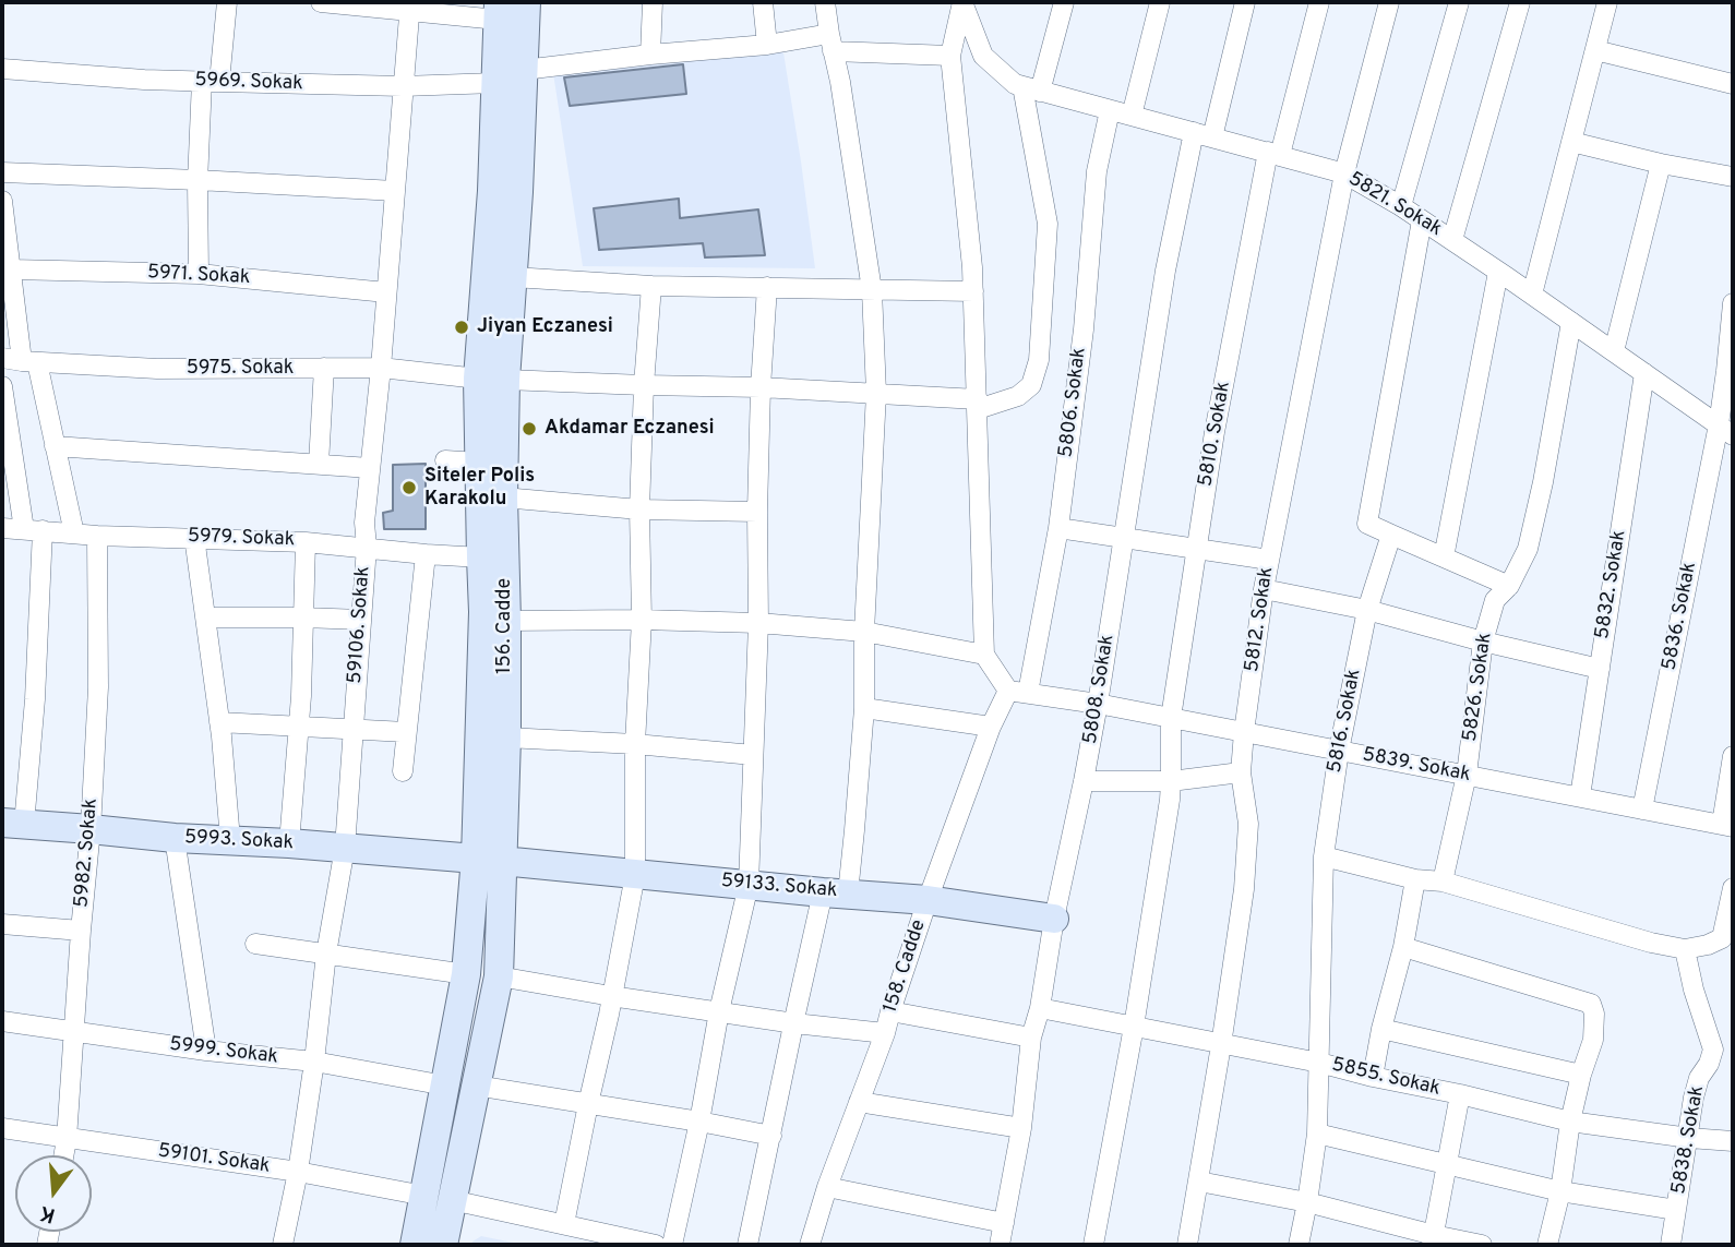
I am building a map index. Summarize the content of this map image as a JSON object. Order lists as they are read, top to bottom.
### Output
{
  "streets": {
    "street": [
      "5969. Sokak",
      "5821. Sokak",
      "5971. Sokak",
      "5975. Sokak",
      "5806. Sokak",
      "5810. Sokak",
      "5979. Sokak",
      "5832. Sokak",
      "5836. Sokak",
      "5812. Sokak",
      "59106. Sokak",
      "156. Cadde",
      "5826. Sokak",
      "5808. Sokak",
      "5816. Sokak",
      "5839. Sokak",
      "5993. Sokak",
      "5982. Sokak",
      "59133. Sokak",
      "158. Cadde",
      "5999. Sokak",
      "5855. Sokak",
      "5838. Sokak",
      "59101. Sokak"
    ]
  },
  "crossings": [
    ["5969. Sokak", "59106. Sokak"],
    ["5969. Sokak", "156. Cadde"],
    ["5821. Sokak", "5806. Sokak"],
    ["5821. Sokak", "5810. Sokak"],
    ["5821. Sokak", "5832. Sokak"],
    ["5821. Sokak", "5836. Sokak"],
    ["5821. Sokak", "5812. Sokak"],
    ["5821. Sokak", "5826. Sokak"],
    ["5821. Sokak", "5808. Sokak"],
    ["5971. Sokak", "59106. Sokak"],
    ["5975. Sokak", "59106. Sokak"],
    ["5975. Sokak", "156. Cadde"],
    ["5806. Sokak", "5839. Sokak"],
    ["5810. Sokak", "5839. Sokak"],
    ["5810. Sokak", "5855. Sokak"],
    ["5979. Sokak", "59106. Sokak"],
    ["5979. Sokak", "156. Cadde"],
    ["5979. Sokak", "5982. Sokak"],
    ["5832. Sokak", "5839. Sokak"],
    ["5836. Sokak", "5839. Sokak"],
    ["5812. Sokak", "5839. Sokak"],
    ["5812. Sokak", "5855. Sokak"],
    ["59106. Sokak", "5993. Sokak"],
    ["59106. Sokak", "5999. Sokak"],
    ["59106. Sokak", "59101. Sokak"],
    ["156. Cadde", "5993. Sokak"],
    ["156. Cadde", "59133. Sokak"],
    ["156. Cadde", "5999. Sokak"],
    ["156. Cadde", "59101. Sokak"],
    ["5826. Sokak", "5839. Sokak"],
    ["5808. Sokak", "5839. Sokak"],
    ["5808. Sokak", "59133. Sokak"],
    ["5808. Sokak", "5855. Sokak"],
    ["5816. Sokak", "5839. Sokak"],
    ["5816. Sokak", "5855. Sokak"],
    ["5839. Sokak", "158. Cadde"],
    ["5993. Sokak", "5982. Sokak"],
    ["5993. Sokak", "59133. Sokak"],
    ["5982. Sokak", "5999. Sokak"],
    ["5982. Sokak", "59101. Sokak"],
    ["59133. Sokak", "158. Cadde"],
    ["5855. Sokak", "5838. Sokak"]
  ],
  "places": ["Jiyan Eczanesi", "Akdamar Eczanesi", "Siteler Polis Karakolu"],
  "north": "bottom"
}
